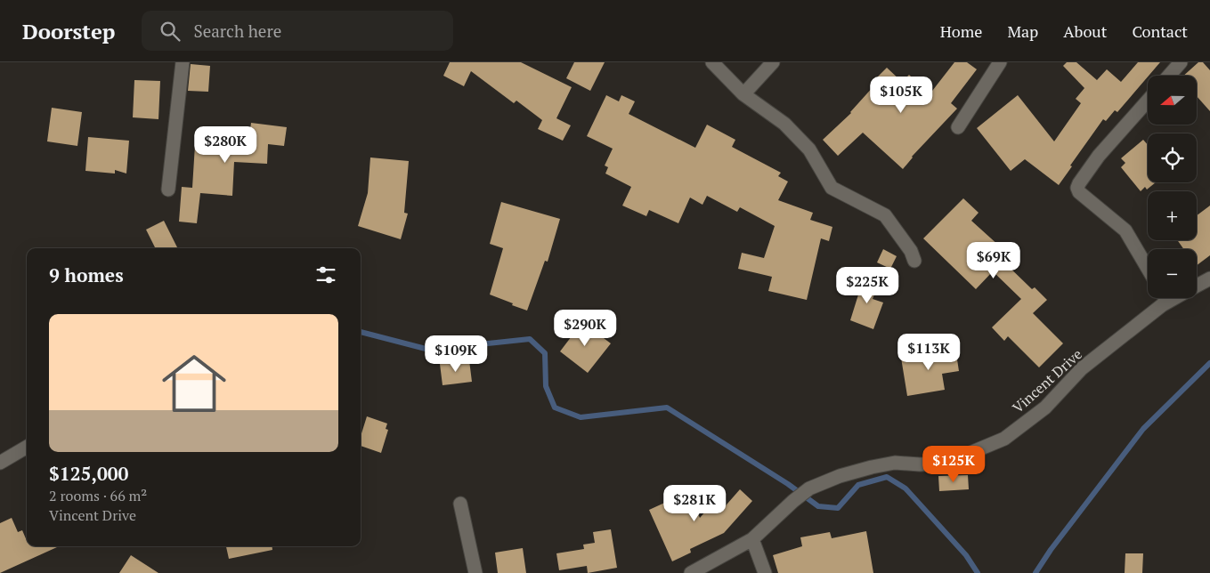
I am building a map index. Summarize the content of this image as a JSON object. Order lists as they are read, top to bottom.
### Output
{
  "streets": {
    "street": ["Vincent Drive"]
  },
  "north": "left",
  "page": {
    "header": "Doorstep",
    "search": "Search here",
    "nav": [
      "Home",
      "Map",
      "About",
      "Contact"
    ],
    "map_buttons": ["+", "−"],
    "price": [
      "$105K",
      "$280K",
      "$69K",
      "$225K",
      "$290K",
      "$113K",
      "$109K",
      "$125K",
      "$281K"
    ],
    "heading": "9 homes",
    "list": [
      {
        "name": "$125,000",
        "note": "2 rooms · 66 m² · Vincent Drive"
      }
    ]
  }
}
